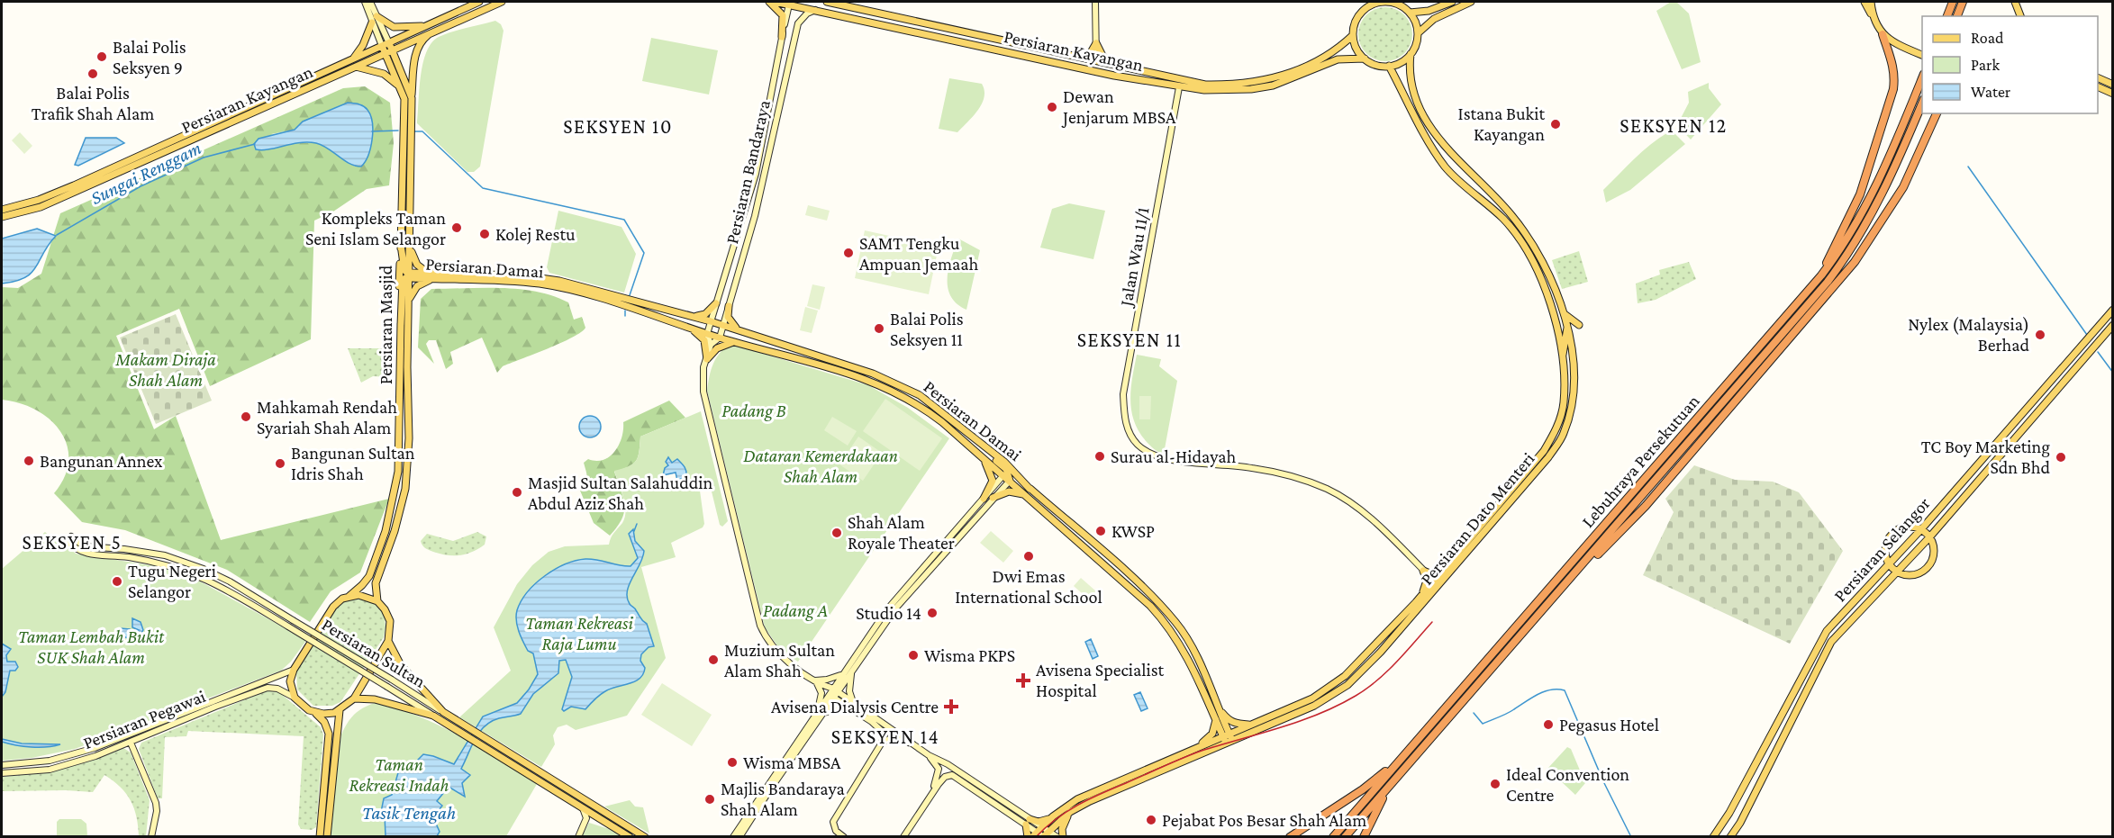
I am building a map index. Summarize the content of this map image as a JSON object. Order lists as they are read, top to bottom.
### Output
{
  "streets": {
    "highway": ["Lebuhraya Persekutuan"],
    "main road": [
      "Persiaran Kayangan",
      "Persiaran Bandaraya",
      "Jalan Wau 11/1",
      "Persiaran Damai",
      "Persiaran Masjid",
      "Persiaran Dato Menteri",
      "Persiaran Selangor",
      "Persiaran Sultan",
      "Persiaran Pegawai"
    ]
  },
  "crossings": [
    ["Persiaran Kayangan", "Persiaran Bandaraya"],
    ["Persiaran Kayangan", "Jalan Wau 11/1"],
    ["Persiaran Kayangan", "Persiaran Masjid"],
    ["Persiaran Kayangan", "Persiaran Dato Menteri"],
    ["Persiaran Bandaraya", "Persiaran Damai"],
    ["Jalan Wau 11/1", "Persiaran Dato Menteri"],
    ["Persiaran Damai", "Persiaran Masjid"],
    ["Persiaran Damai", "Persiaran Dato Menteri"],
    ["Persiaran Masjid", "Persiaran Pegawai"]
  ],
  "districts": [
    "SEKSYEN 12",
    "SEKSYEN 10",
    "SEKSYEN 11",
    "SEKSYEN 5",
    "SEKSYEN 14"
  ],
  "water": ["Sungai Renggam", "Tasik Tengah"],
  "parks": [
    "Makam Diraja Shah Alam",
    "Padang B",
    "Dataran Kemerdakaan Shah Alam",
    "Padang A",
    "Taman Rekreasi Raja Lumu",
    "Taman Lembah Bukit SUK Shah Alam",
    "Taman Rekreasi Indah"
  ],
  "places": {
    "other": [
      "Balai Polis Seksyen 9",
      "Balai Polis Trafik Shah Alam",
      "Dewan Jenjarum MBSA",
      "Istana Bukit Kayangan",
      "Kompleks Taman Seni Islam Selangor",
      "Kolej Restu",
      "SAMT Tengku Ampuan Jemaah",
      "Balai Polis Seksyen 11",
      "Nylex (Malaysia) Berhad",
      "Mahkamah Rendah Syariah Shah Alam",
      "Surau al-Hidayah",
      "TC Boy Marketing Sdn Bhd",
      "Bangunan Annex",
      "Bangunan Sultan Idris Shah",
      "Masjid Sultan Salahuddin Abdul Aziz Shah",
      "KWSP",
      "Shah Alam Royale Theater",
      "Dwi Emas International School",
      "Tugu Negeri Selangor",
      "Studio 14",
      "Wisma PKPS",
      "Muzium Sultan Alam Shah",
      "Pegasus Hotel",
      "Wisma MBSA",
      "Ideal Convention Centre",
      "Majlis Bandaraya Shah Alam",
      "Pejabat Pos Besar Shah Alam"
    ],
    "health": ["Avisena Specialist Hospital", "Avisena Dialysis Centre"]
  },
  "legend": ["Road", "Park", "Water"]
}
